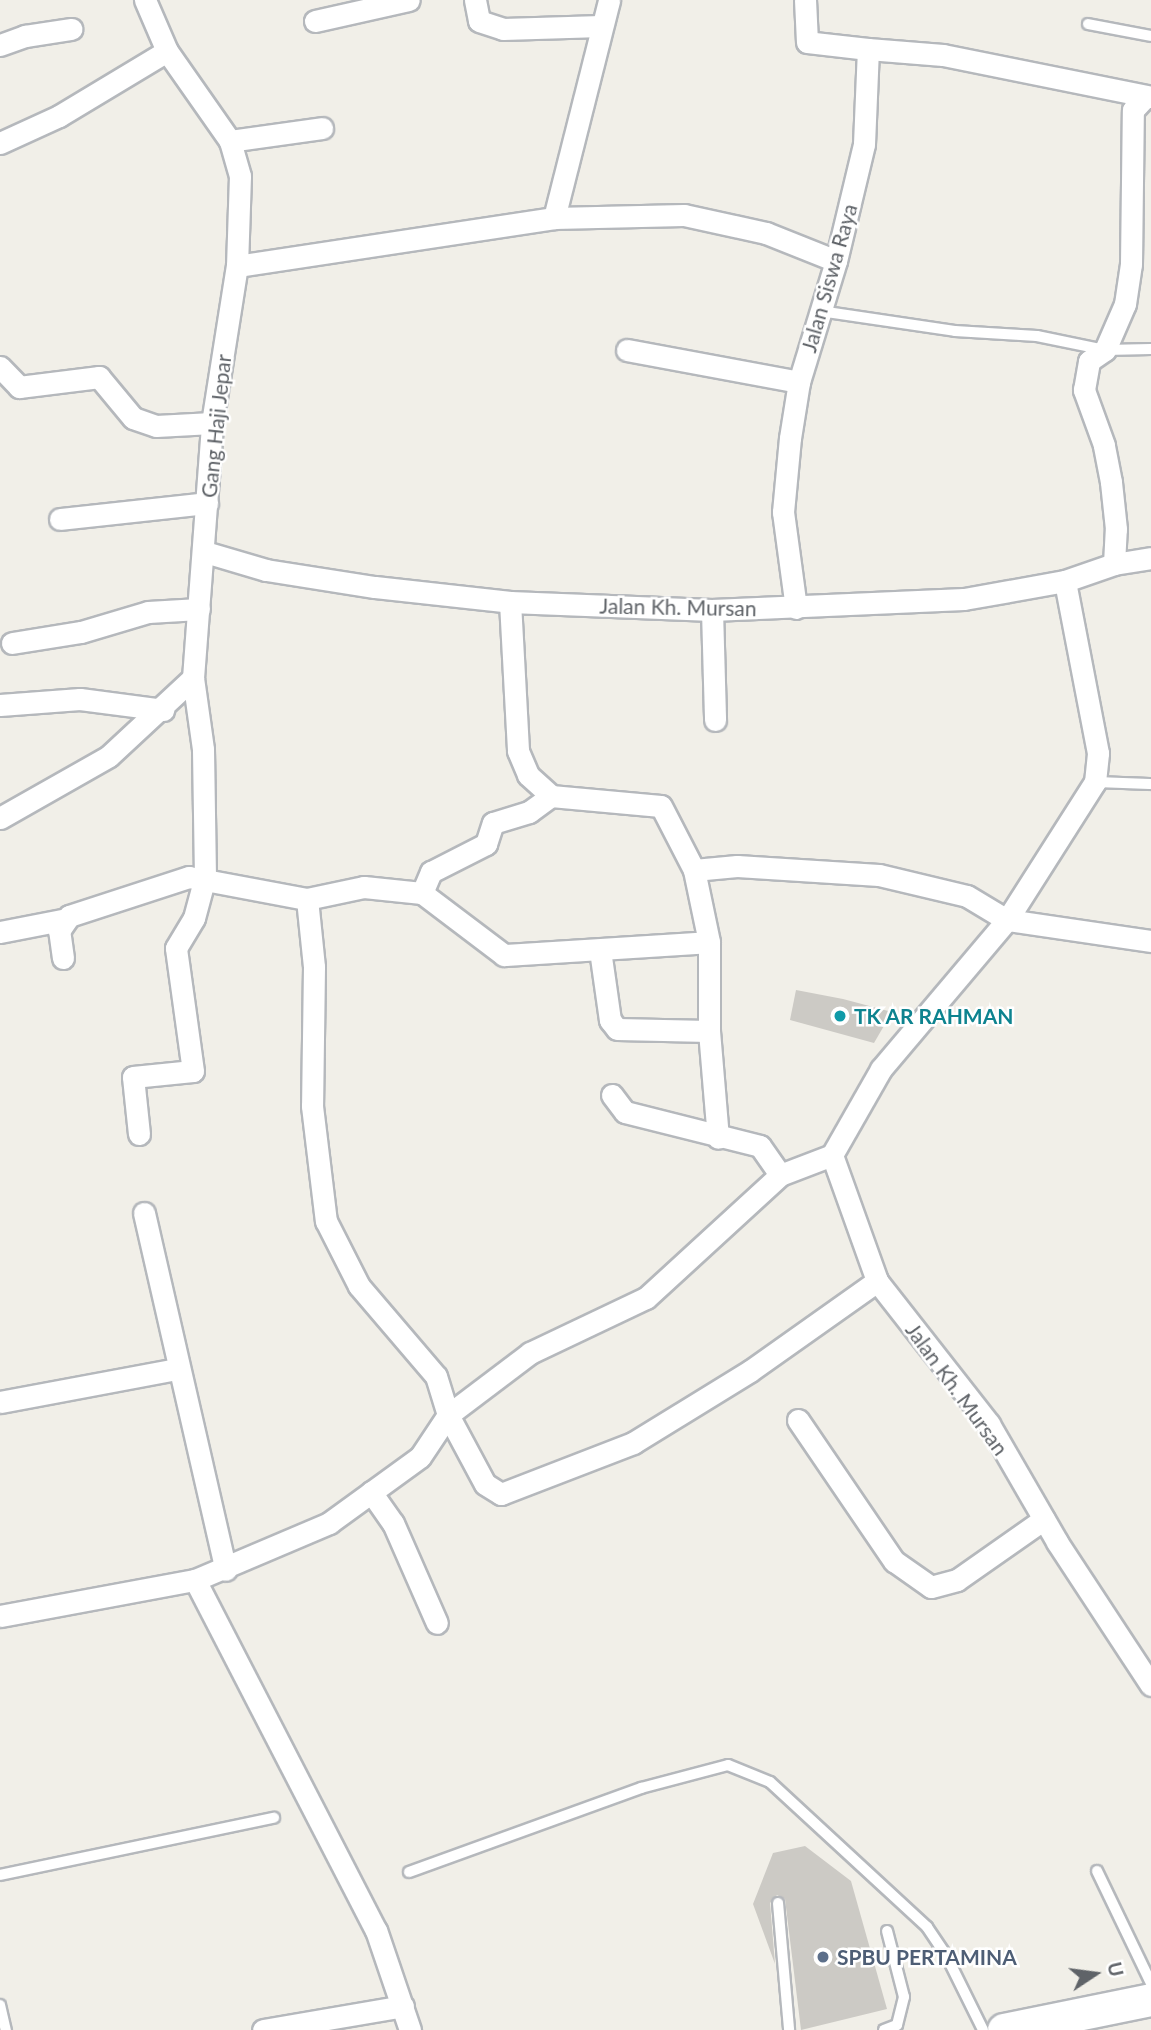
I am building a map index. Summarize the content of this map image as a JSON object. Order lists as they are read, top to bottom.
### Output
{
  "streets": {
    "street": ["Jalan Siswa Raya", "Gang Haji Jepar", "Jalan Kh. Mursan"]
  },
  "crossings": [
    ["Jalan Siswa Raya", "Jalan Kh. Mursan"],
    ["Gang Haji Jepar", "Jalan Kh. Mursan"]
  ],
  "places": ["TK AR RAHMAN", "SPBU PERTAMINA"],
  "north": "right"
}
